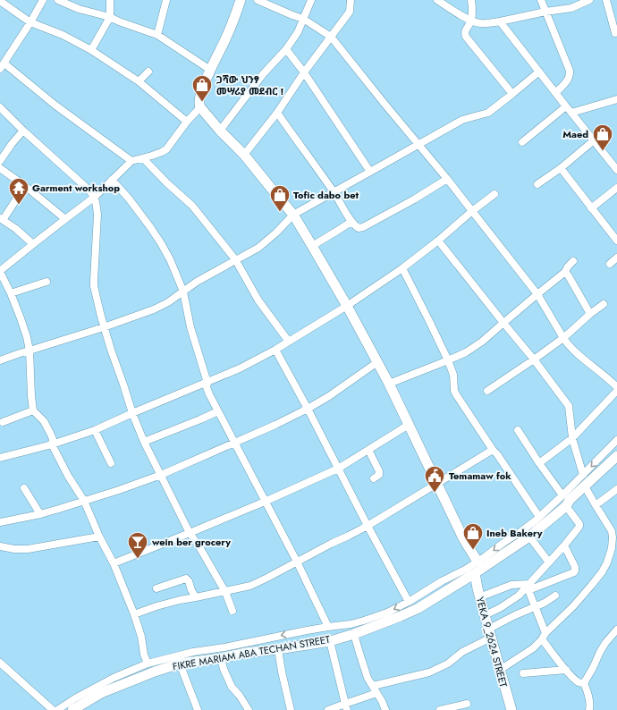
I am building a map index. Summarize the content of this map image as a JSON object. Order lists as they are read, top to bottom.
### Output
{
  "streets": {
    "main road": ["YEKA 9_2624 STREET", "FIKRE MARIAM ABA TECHAN STREET"]
  },
  "crossings": [
    ["YEKA 9_2624 STREET", "FIKRE MARIAM ABA TECHAN STREET"]
  ],
  "places": {
    "shop": [
      "ጋሻው ህንፃ መሣሪያ መደብር !",
      "Maed",
      "Tofic dabo bet",
      "Ineb Bakery"
    ],
    "temple": ["Garment workshop"],
    "public building": ["Temamaw fok"],
    "bar": ["wein ber grocery"]
  }
}
